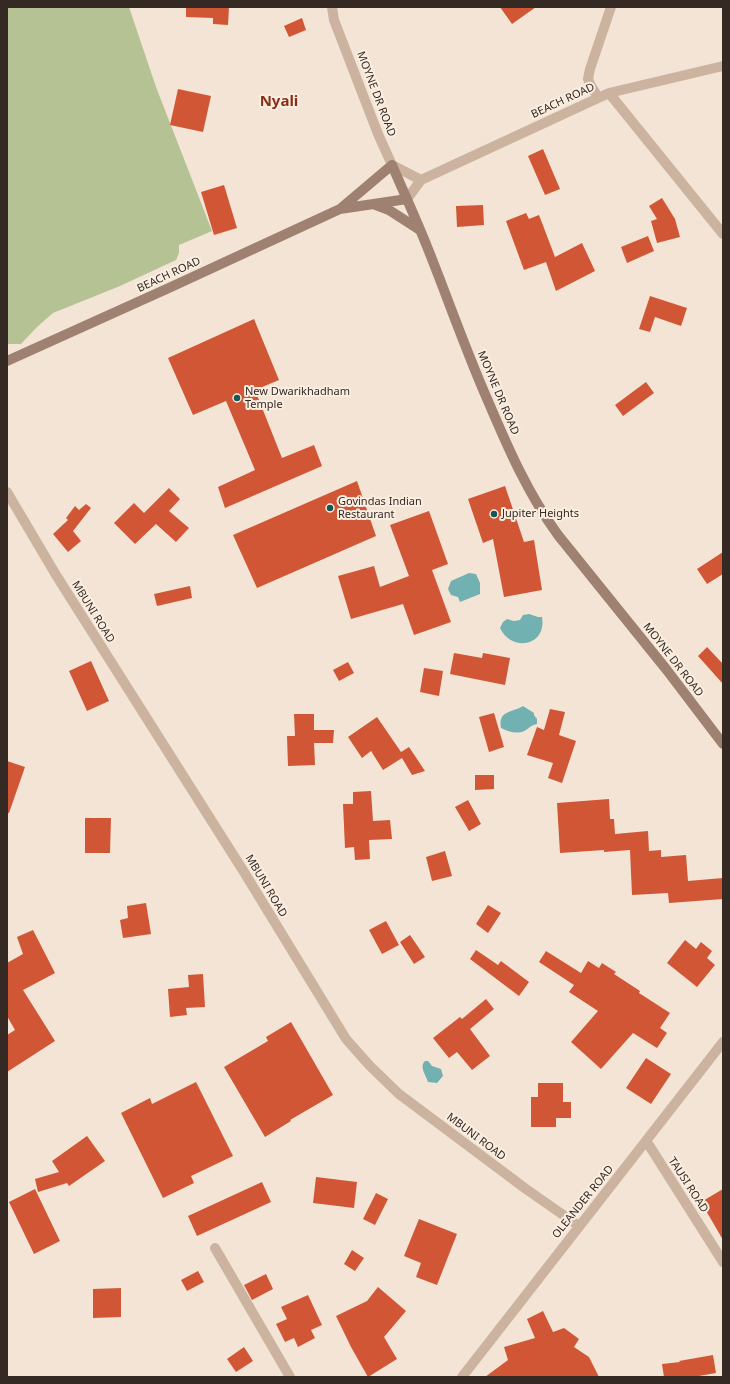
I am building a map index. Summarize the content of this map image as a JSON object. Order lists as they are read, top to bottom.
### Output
{
  "streets": {
    "main road": ["MOYNE DR ROAD", "BEACH ROAD"],
    "street": ["MBUNI ROAD", "TAUSI ROAD", "OLEANDER ROAD"]
  },
  "crossings": [
    ["MOYNE DR ROAD", "BEACH ROAD"],
    ["MBUNI ROAD", "OLEANDER ROAD"],
    ["TAUSI ROAD", "OLEANDER ROAD"]
  ],
  "districts": ["Nyali"],
  "places": ["New Dwarikhadham Temple", "Govindas Indian Restaurant", "Jupiter Heights"]
}
